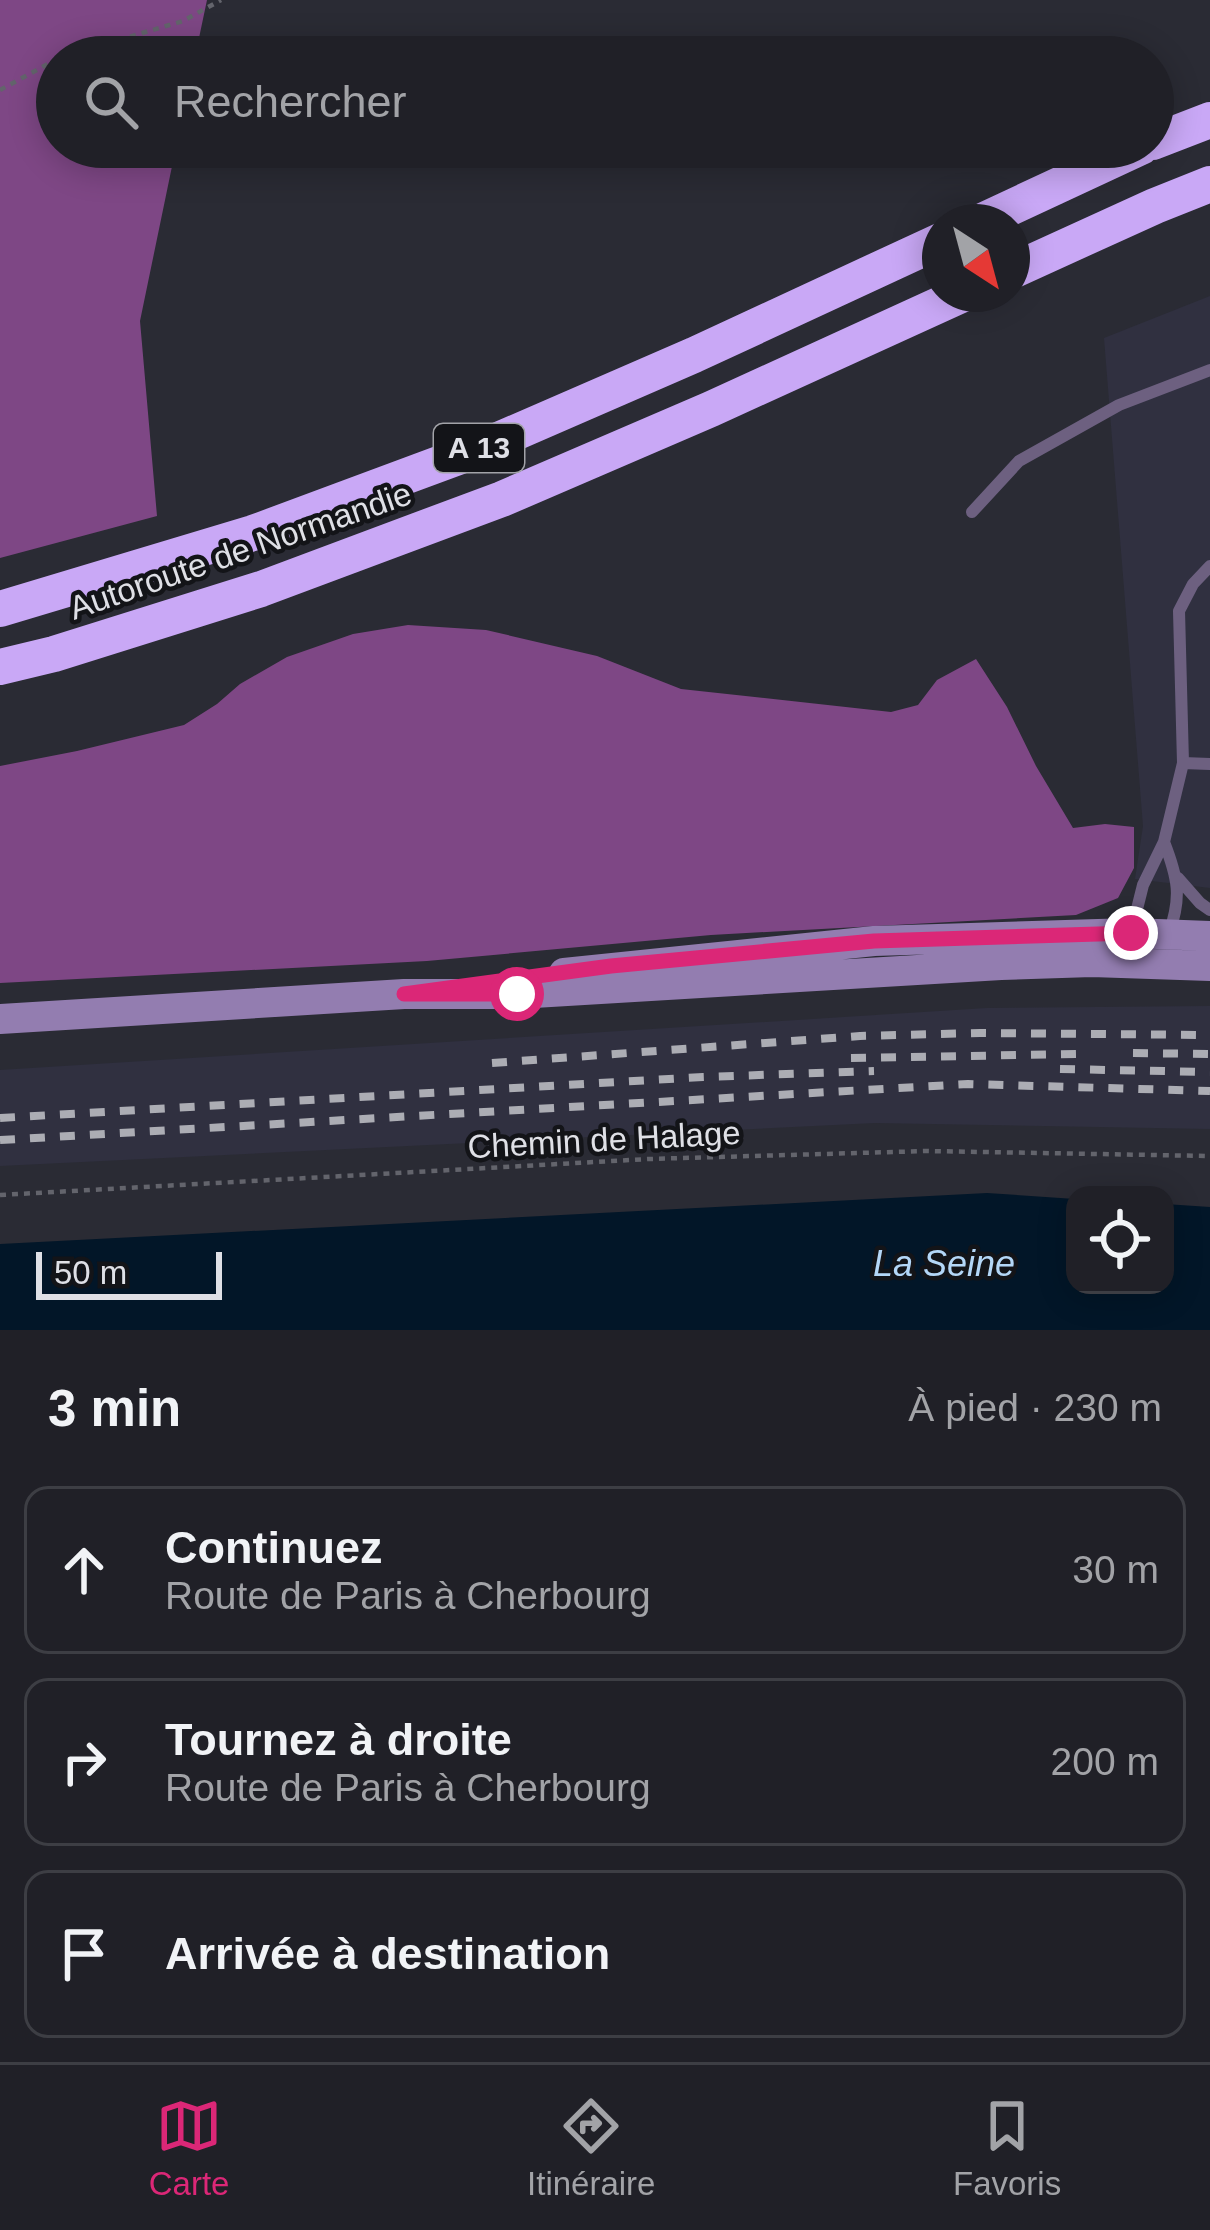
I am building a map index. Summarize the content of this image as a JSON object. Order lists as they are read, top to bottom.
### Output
{
  "streets": {
    "highway": ["A 13", "Autoroute de Normandie"],
    "path": ["Chemin de Halage"]
  },
  "water": ["La Seine"],
  "scale_bar": "50 m",
  "north": "bottom right",
  "page": {
    "search": "Rechercher",
    "scale": "50 m",
    "heading": ["3 min", "À pied · 230 m"],
    "list": [
      ["Continuez", "Route de Paris à Cherbourg", "30 m"],
      ["Tournez à droite", "Route de Paris à Cherbourg", "200 m"],
      "Arrivée à destination"
    ],
    "nav": ["Carte", "Itinéraire", "Favoris"]
  }
}
